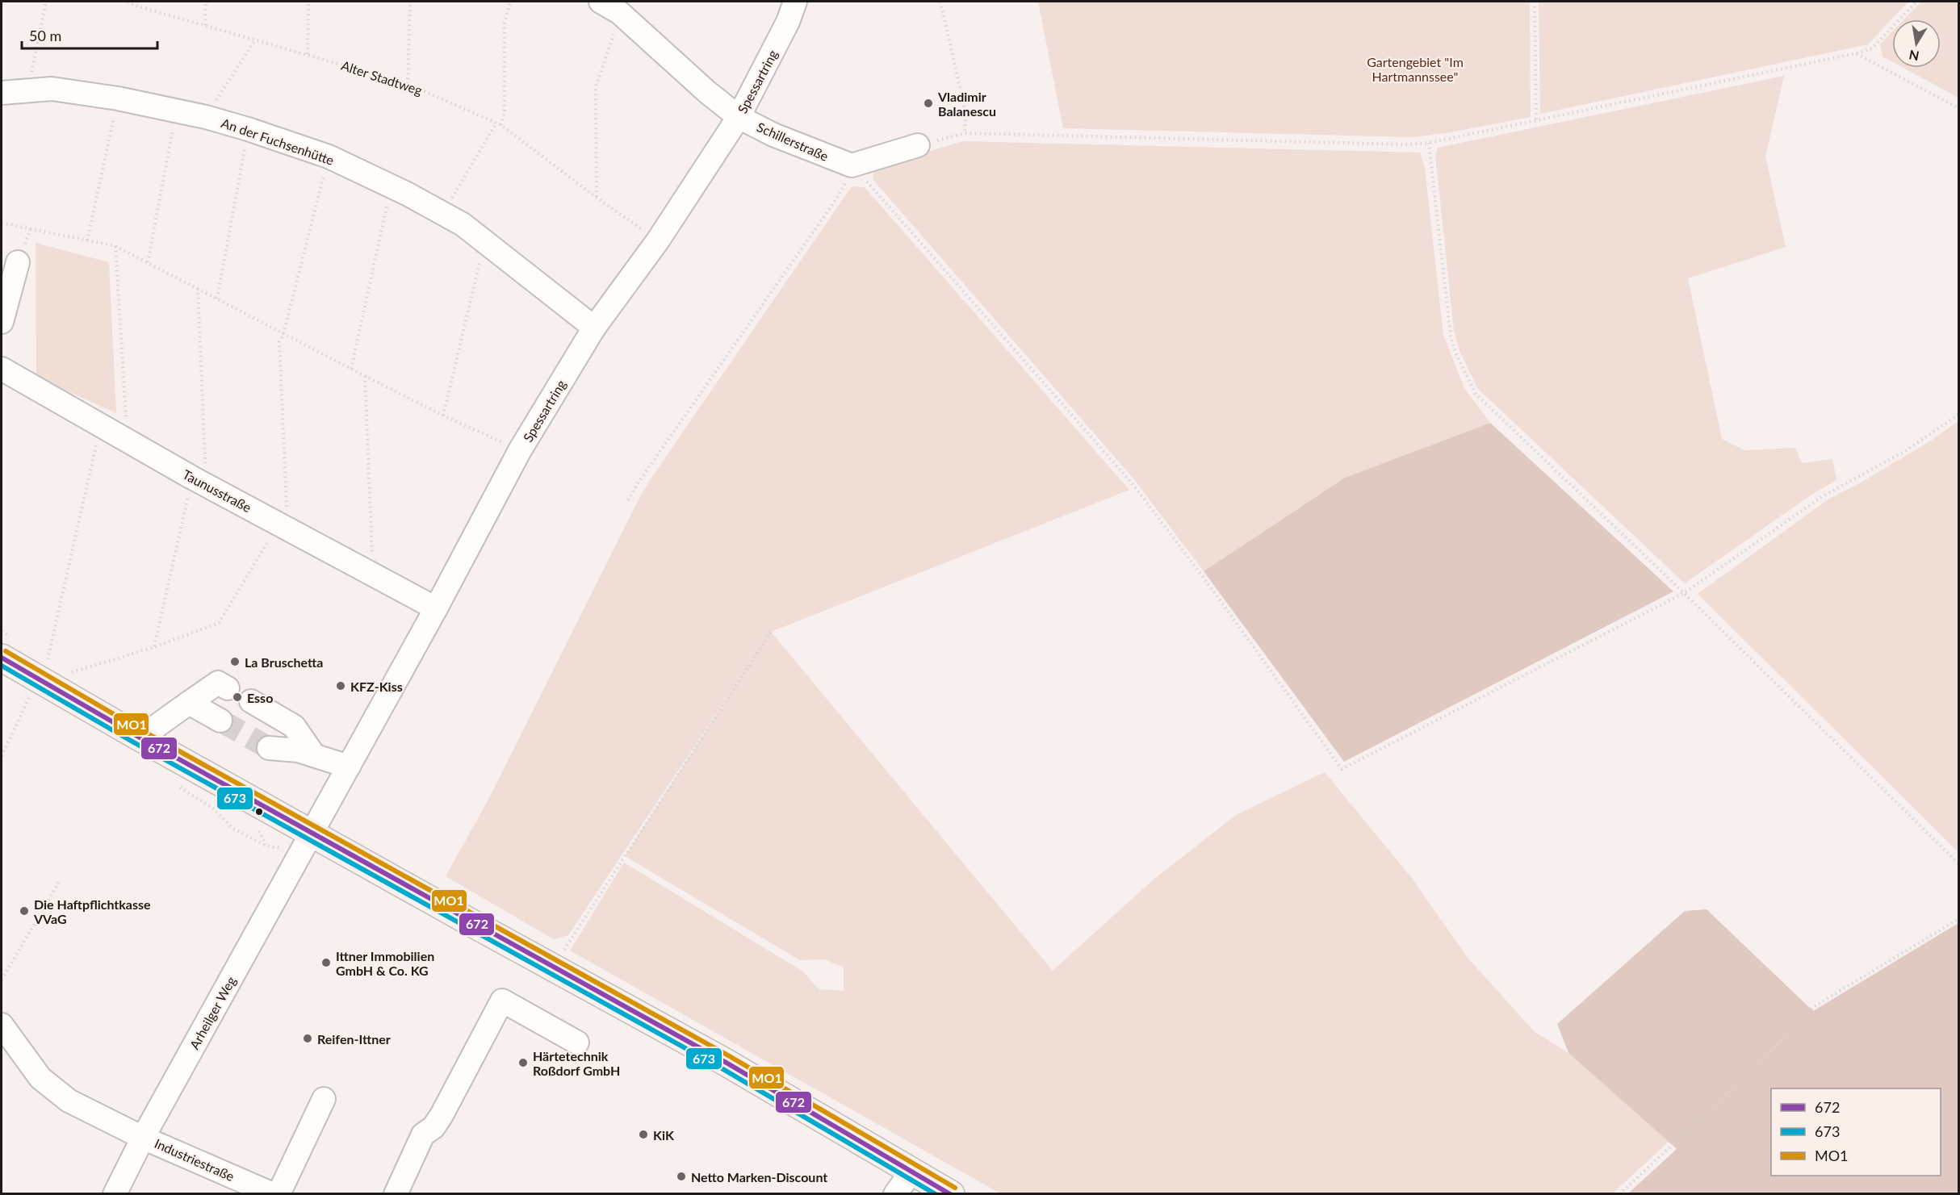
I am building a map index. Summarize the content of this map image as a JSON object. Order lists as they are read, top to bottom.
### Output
{
  "streets": {
    "street": [
      "Spessartring",
      "An der Fuchsenhütte",
      "Schillerstraße",
      "Taunusstraße",
      "Arheilger Weg",
      "Industriestraße"
    ],
    "path": ["Alter Stadtweg"]
  },
  "crossings": [
    ["Alter Stadtweg", "Spessartring"],
    ["Spessartring", "An der Fuchsenhütte"],
    ["Spessartring", "Schillerstraße"],
    ["Spessartring", "Taunusstraße"],
    ["Spessartring", "Arheilger Weg"],
    ["Arheilger Weg", "Industriestraße"]
  ],
  "parks": ["Gartengebiet \"Im Hartmannssee\""],
  "places": [
    "Vladimir Balanescu",
    "La Bruschetta",
    "KFZ-Kiss",
    "Esso",
    "Die Haftpflichtkasse VVaG",
    "Ittner Immobilien GmbH & Co. KG",
    "Reifen-Ittner",
    "Härtetechnik Roßdorf GmbH",
    "KiK",
    "Netto Marken-Discount"
  ],
  "lines": ["transit line MO1", "transit line 672", "transit line 673"],
  "legend": ["672", "673", "MO1"],
  "scale_bar": "50 m",
  "north": "bottom"
}
